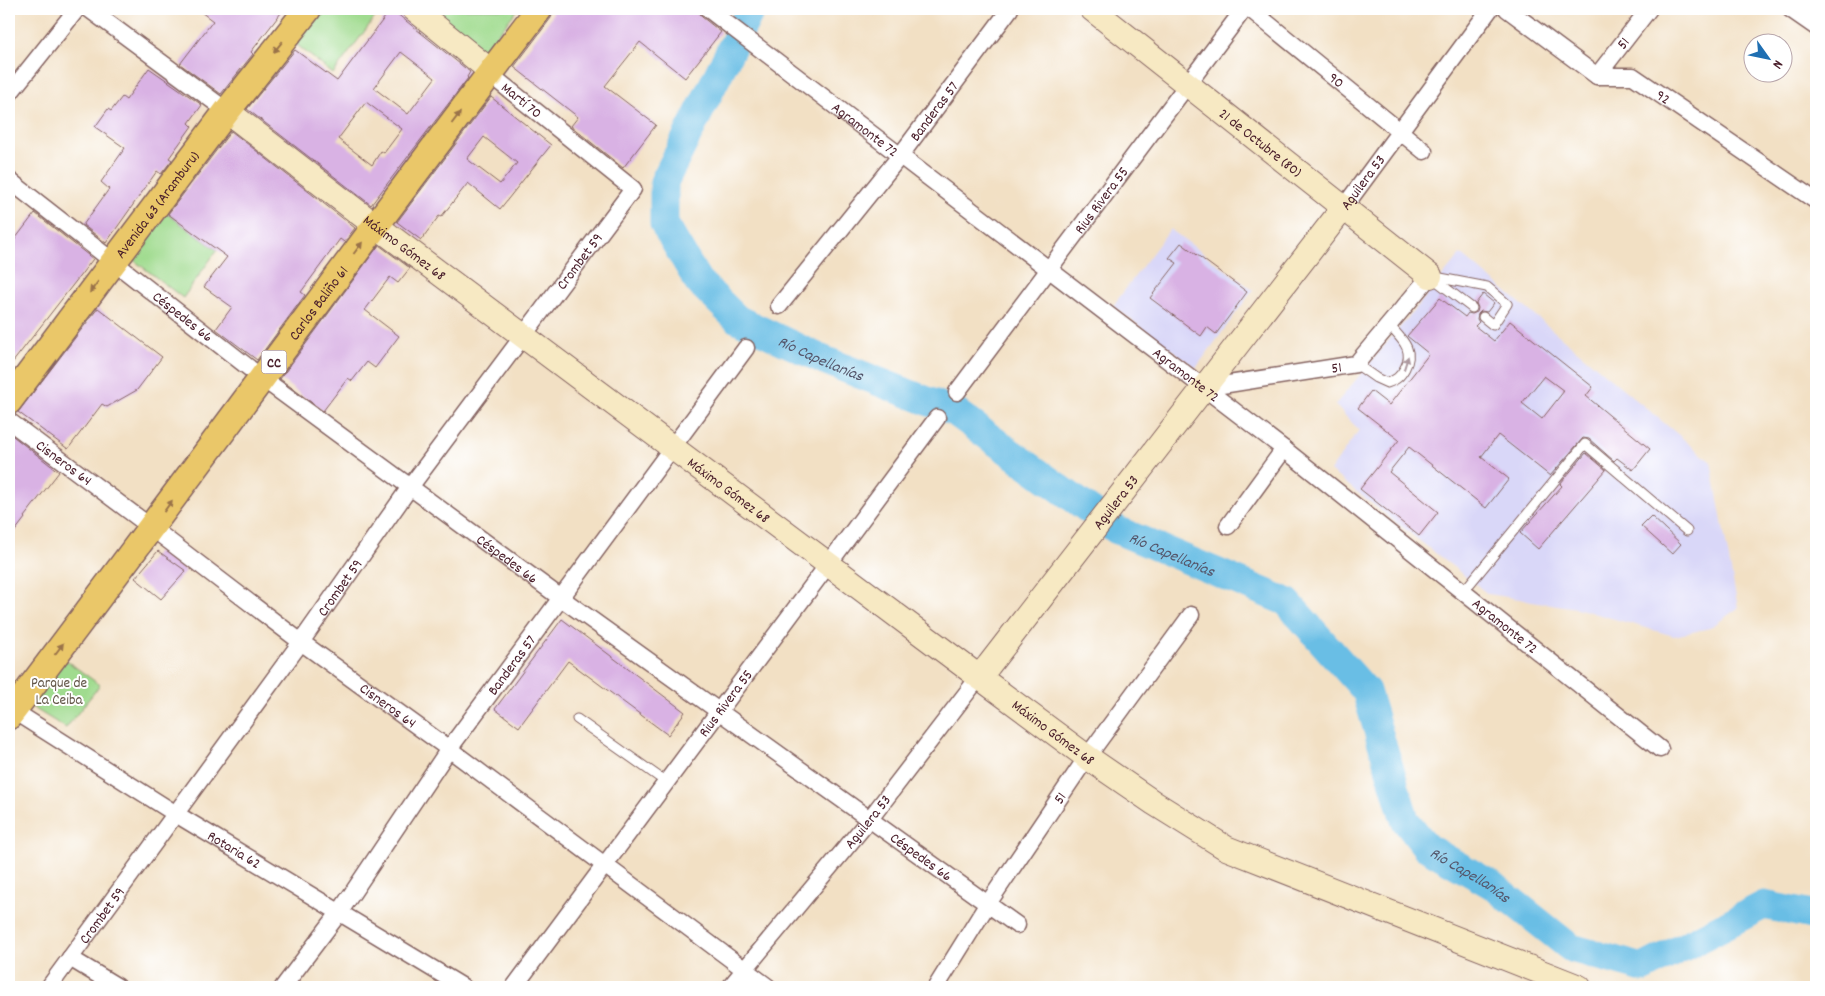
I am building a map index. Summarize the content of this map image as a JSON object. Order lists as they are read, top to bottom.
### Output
{
  "streets": {
    "main road": ["Avenida 63 (Aramburu)", "Carlos Baliño 61", "CC"],
    "street": [
      "51",
      "90",
      "92",
      "Martí 70",
      "Banderas 57",
      "Agramonte 72",
      "21 de Octubre (80)",
      "Aguilera 53",
      "Rius Rivera 55",
      "Máximo Gómez 68",
      "Crombet 59",
      "Céspedes 66",
      "Cisneros 64",
      "Rotaria 62"
    ]
  },
  "crossings": [
    ["51", "92"],
    ["51", "Agramonte 72"],
    ["51", "21 de Octubre (80)"],
    ["51", "Aguilera 53"],
    ["51", "Máximo Gómez 68"],
    ["51", "Céspedes 66"],
    ["90", "Aguilera 53"],
    ["Martí 70", "Crombet 59"],
    ["Martí 70", "Carlos Baliño 61"],
    ["Banderas 57", "Agramonte 72"],
    ["Banderas 57", "Máximo Gómez 68"],
    ["Banderas 57", "Céspedes 66"],
    ["Banderas 57", "Cisneros 64"],
    ["Banderas 57", "Rotaria 62"],
    ["Agramonte 72", "Aguilera 53"],
    ["Agramonte 72", "Rius Rivera 55"],
    ["21 de Octubre (80)", "Aguilera 53"],
    ["21 de Octubre (80)", "Rius Rivera 55"],
    ["Aguilera 53", "Máximo Gómez 68"],
    ["Aguilera 53", "Céspedes 66"],
    ["Aguilera 53", "Cisneros 64"],
    ["Rius Rivera 55", "Máximo Gómez 68"],
    ["Rius Rivera 55", "Céspedes 66"],
    ["Rius Rivera 55", "Cisneros 64"],
    ["Avenida 63 (Aramburu)", "Máximo Gómez 68"],
    ["Avenida 63 (Aramburu)", "Céspedes 66"],
    ["Máximo Gómez 68", "Crombet 59"],
    ["Máximo Gómez 68", "Carlos Baliño 61"],
    ["Crombet 59", "Céspedes 66"],
    ["Crombet 59", "Cisneros 64"],
    ["Crombet 59", "Rotaria 62"],
    ["Carlos Baliño 61", "Céspedes 66"],
    ["Carlos Baliño 61", "Cisneros 64"],
    ["Carlos Baliño 61", "Rotaria 62"]
  ],
  "one_way": ["Avenida 63 (Aramburu)", "Carlos Baliño 61"],
  "water": ["Río Capellanías"],
  "parks": ["Parque de La Ceiba"],
  "north": "bottom right"
}
